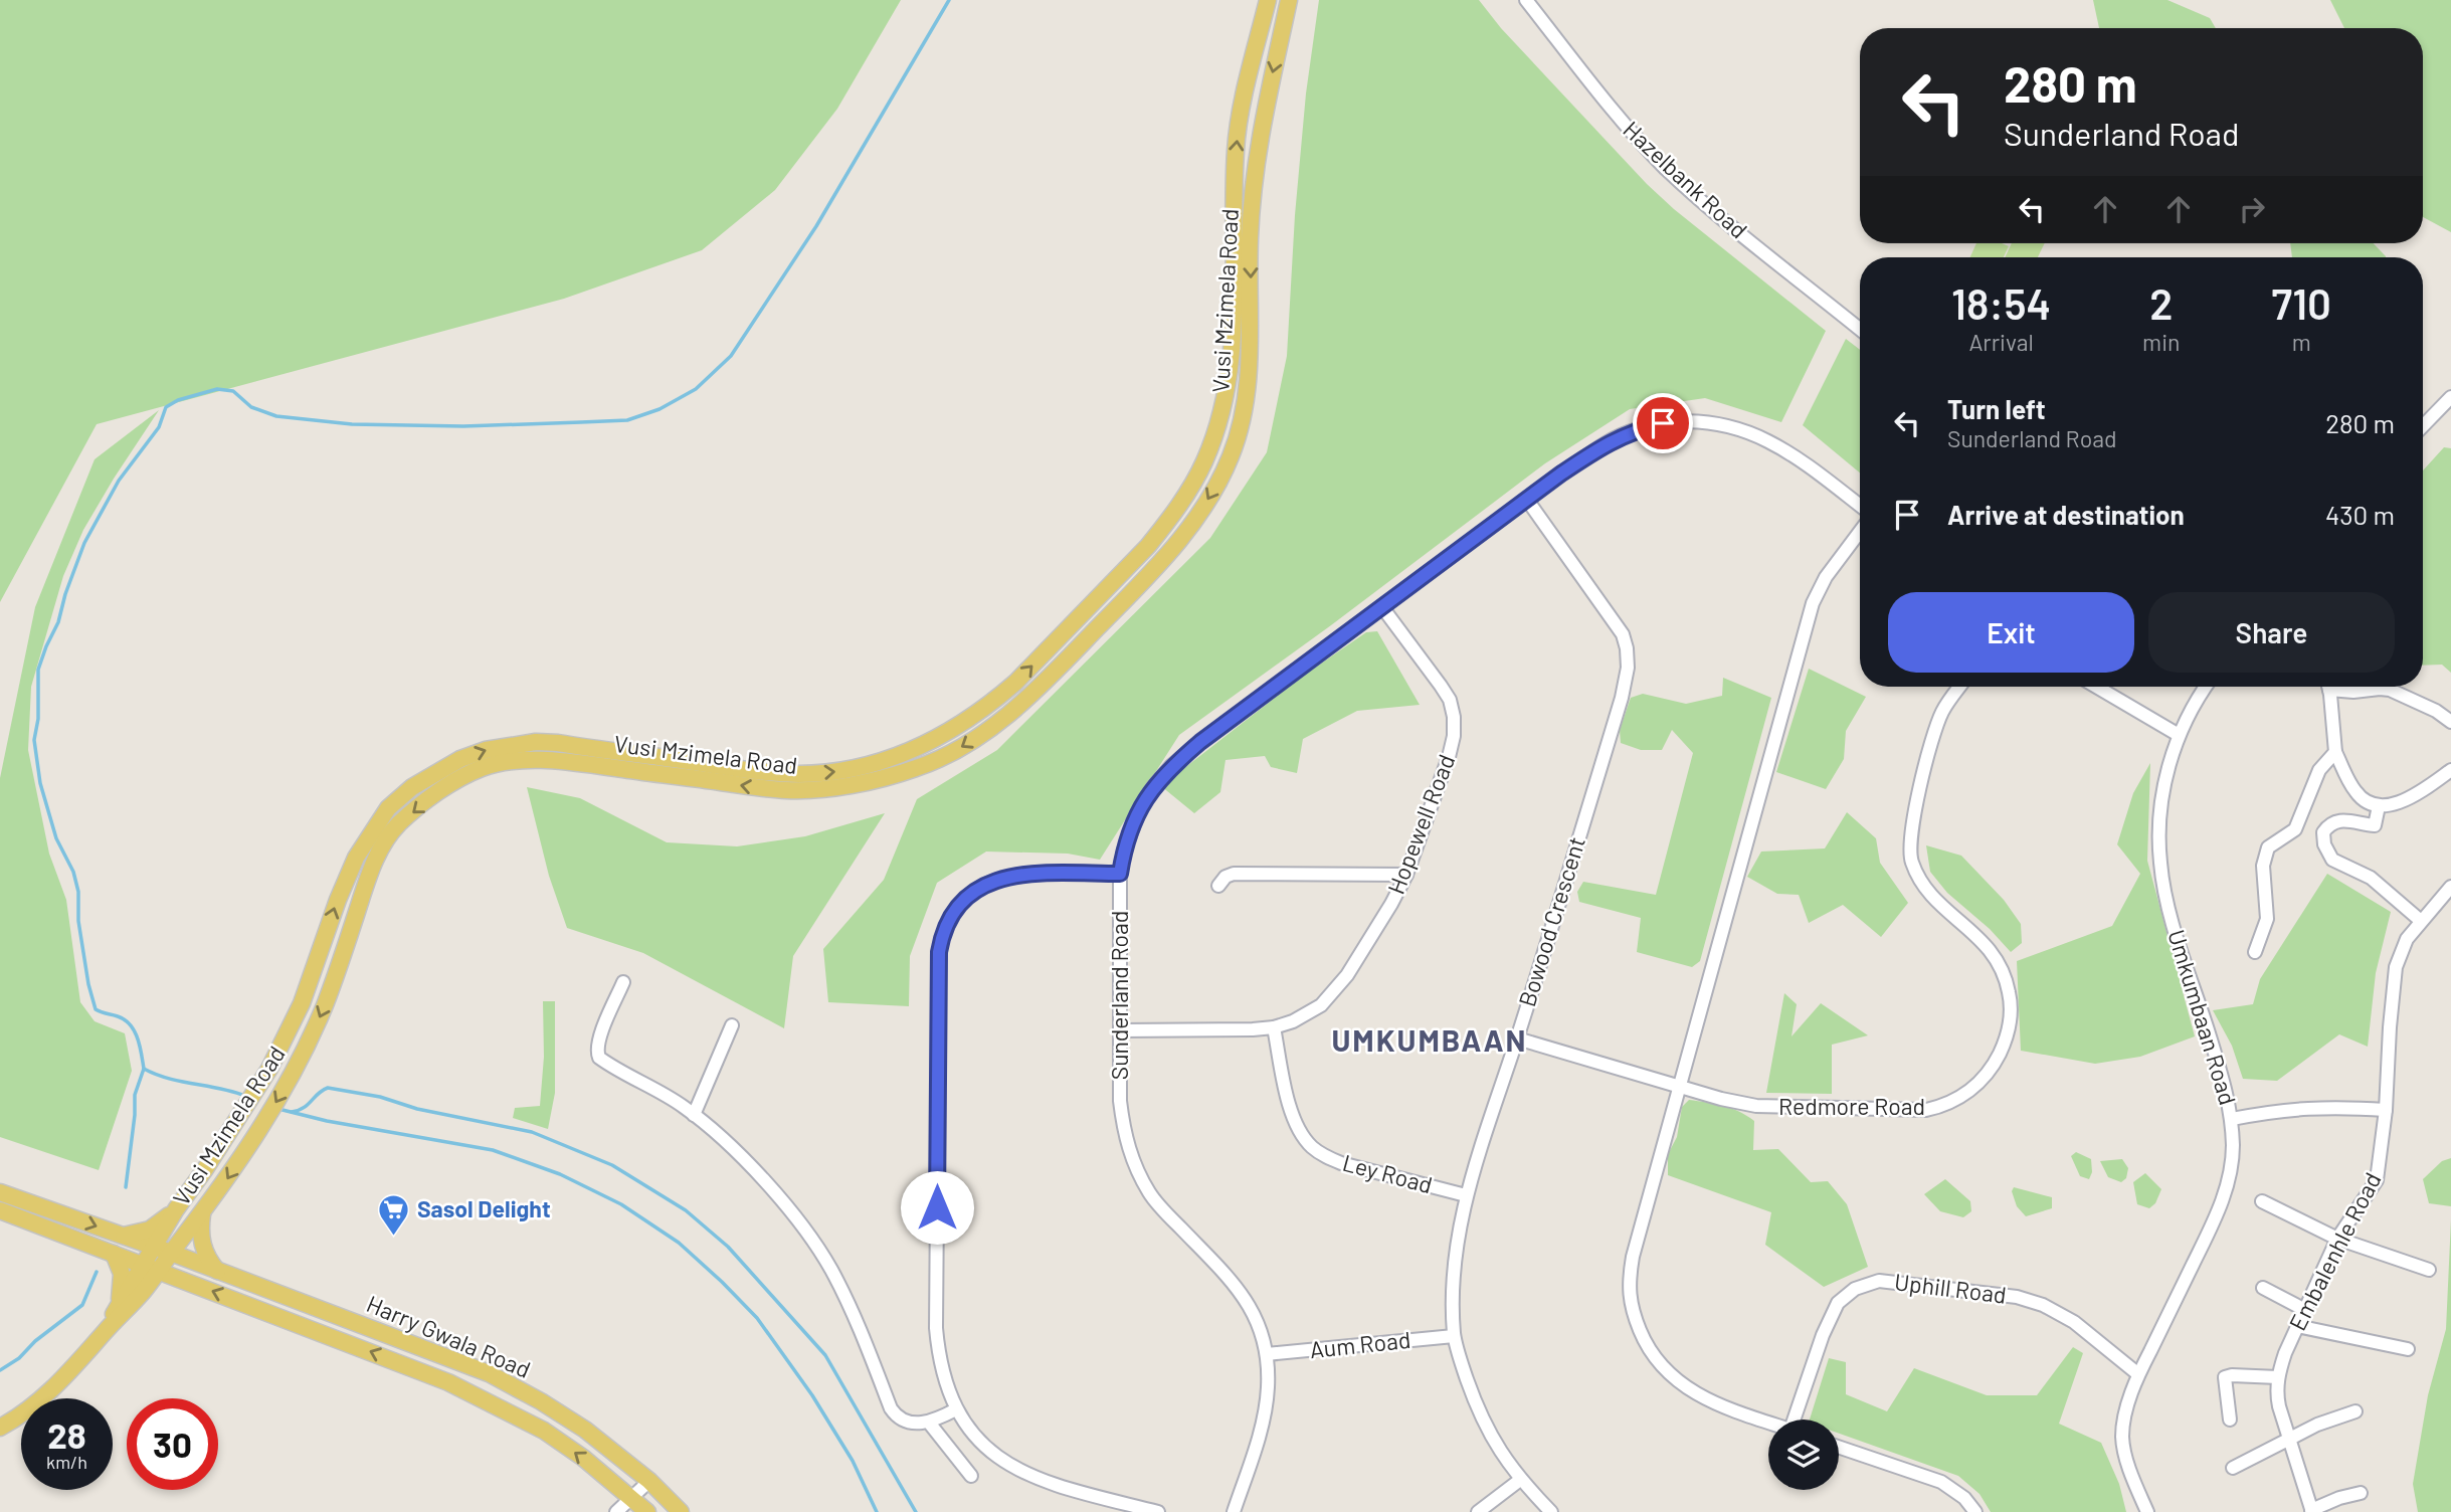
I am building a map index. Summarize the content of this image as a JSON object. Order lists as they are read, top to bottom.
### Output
{
  "streets": {
    "main road": ["Vusi Mzimela Road", "Harry Gwala Road"],
    "street": [
      "Hazelbank Road",
      "Hopewell Road",
      "Bowood Crescent",
      "Sunderland Road",
      "Umkumbaan Road",
      "Redmore Road",
      "Ley Road",
      "Embalenhle Road",
      "Uphill Road",
      "Aum Road"
    ]
  },
  "crossings": [
    ["Vusi Mzimela Road", "Harry Gwala Road"],
    ["Hopewell Road", "Sunderland Road"],
    ["Hopewell Road", "Ley Road"],
    ["Bowood Crescent", "Sunderland Road"],
    ["Bowood Crescent", "Redmore Road"],
    ["Bowood Crescent", "Ley Road"],
    ["Bowood Crescent", "Aum Road"],
    ["Sunderland Road", "Aum Road"],
    ["Umkumbaan Road", "Uphill Road"]
  ],
  "districts": ["UMKUMBAAN"],
  "places": {
    "supermarket": ["Sasol Delight"]
  },
  "page": {
    "turn": ["280 m", "Sunderland Road"],
    "eta": [
      "18:54",
      "Arrival",
      "2",
      "min",
      "710",
      "m"
    ],
    "list": [
      {
        "name": "Turn left",
        "note": "Sunderland Road",
        "value": "280 m"
      },
      {
        "name": "Arrive at destination",
        "value": "430 m"
      }
    ],
    "buttons": ["Exit", "Share"],
    "speed": "28 km/h",
    "limit": "30"
  }
}
